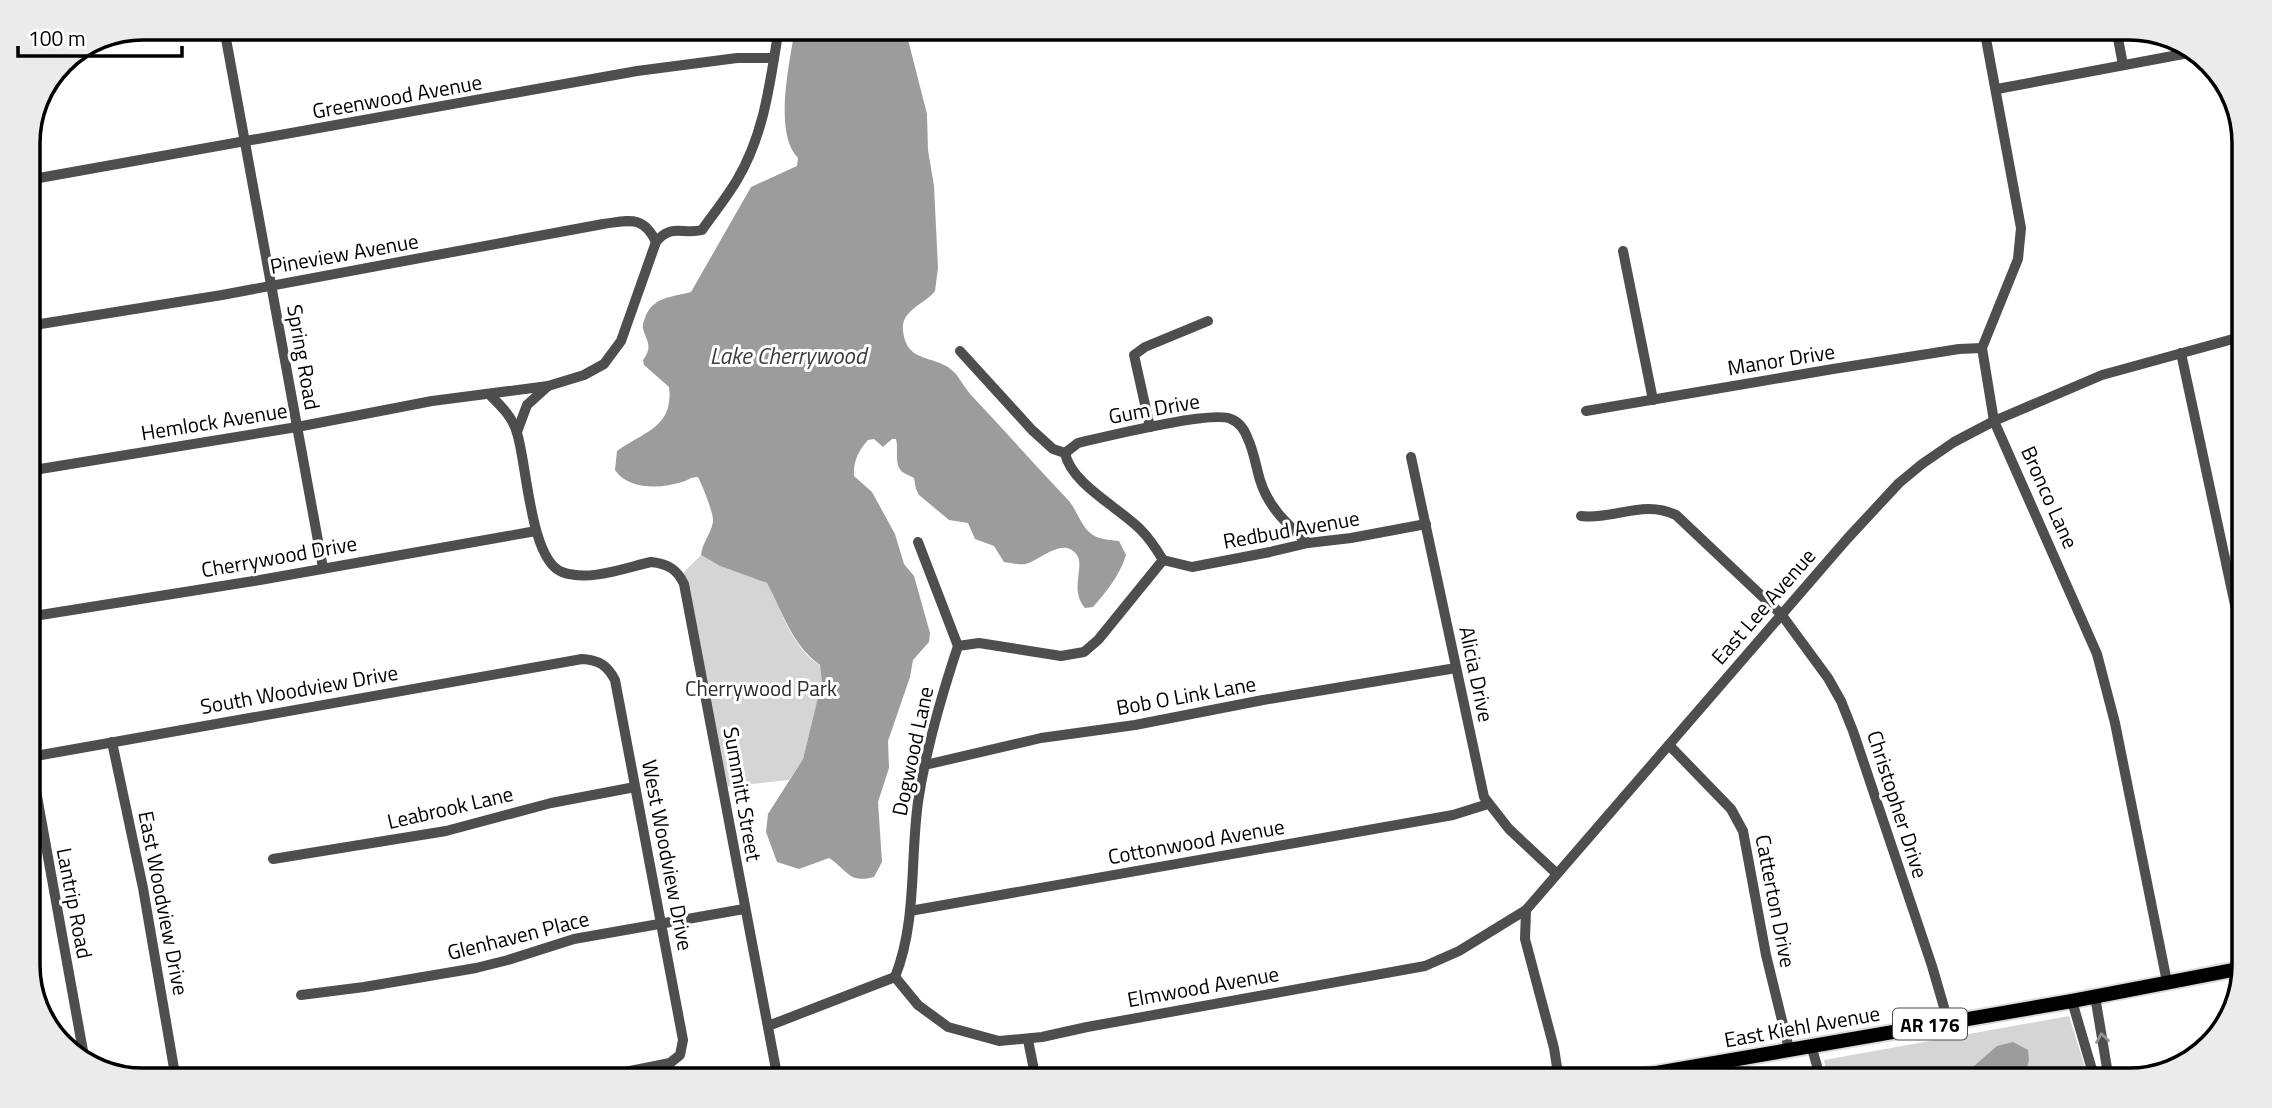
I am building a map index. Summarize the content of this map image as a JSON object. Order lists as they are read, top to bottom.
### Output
{
  "streets": {
    "main road": ["AR 176", "East Kiehl Avenue"],
    "street": [
      "Greenwood Avenue",
      "Pineview Avenue",
      "Spring Road",
      "Manor Drive",
      "Gum Drive",
      "Hemlock Avenue",
      "Bronco Lane",
      "Redbud Avenue",
      "Cherrywood Drive",
      "East Lee Avenue",
      "Alicia Drive",
      "South Woodview Drive",
      "Bob O Link Lane",
      "Dogwood Lane",
      "Summitt Street",
      "Christopher Drive",
      "Leabrook Lane",
      "Cottonwood Avenue",
      "West Woodview Drive",
      "Catterton Drive",
      "Lantrip Road",
      "East Woodview Drive",
      "Glenhaven Place",
      "Elmwood Avenue"
    ]
  },
  "crossings": [
    ["Greenwood Avenue", "Spring Road"],
    ["Pineview Avenue", "Spring Road"],
    ["Pineview Avenue", "Hemlock Avenue"],
    ["Spring Road", "Hemlock Avenue"],
    ["Spring Road", "Cherrywood Drive"],
    ["Manor Drive", "Bronco Lane"],
    ["Gum Drive", "Redbud Avenue"],
    ["Bronco Lane", "East Lee Avenue"],
    ["Bronco Lane", "East Kiehl Avenue"],
    ["Redbud Avenue", "Alicia Drive"],
    ["Cherrywood Drive", "Summitt Street"],
    ["East Lee Avenue", "Alicia Drive"],
    ["East Lee Avenue", "Christopher Drive"],
    ["East Lee Avenue", "Catterton Drive"],
    ["East Lee Avenue", "Elmwood Avenue"],
    ["Alicia Drive", "Bob O Link Lane"],
    ["Alicia Drive", "Cottonwood Avenue"],
    ["South Woodview Drive", "West Woodview Drive"],
    ["South Woodview Drive", "East Woodview Drive"],
    ["Bob O Link Lane", "Dogwood Lane"],
    ["Dogwood Lane", "Cottonwood Avenue"],
    ["Dogwood Lane", "Elmwood Avenue"],
    ["Summitt Street", "Glenhaven Place"],
    ["Christopher Drive", "East Kiehl Avenue"],
    ["Leabrook Lane", "West Woodview Drive"],
    ["West Woodview Drive", "Glenhaven Place"],
    ["Catterton Drive", "East Kiehl Avenue"]
  ],
  "water": ["Lake Cherrywood"],
  "parks": ["Cherrywood Park"],
  "scale_bar": "100 m"
}
